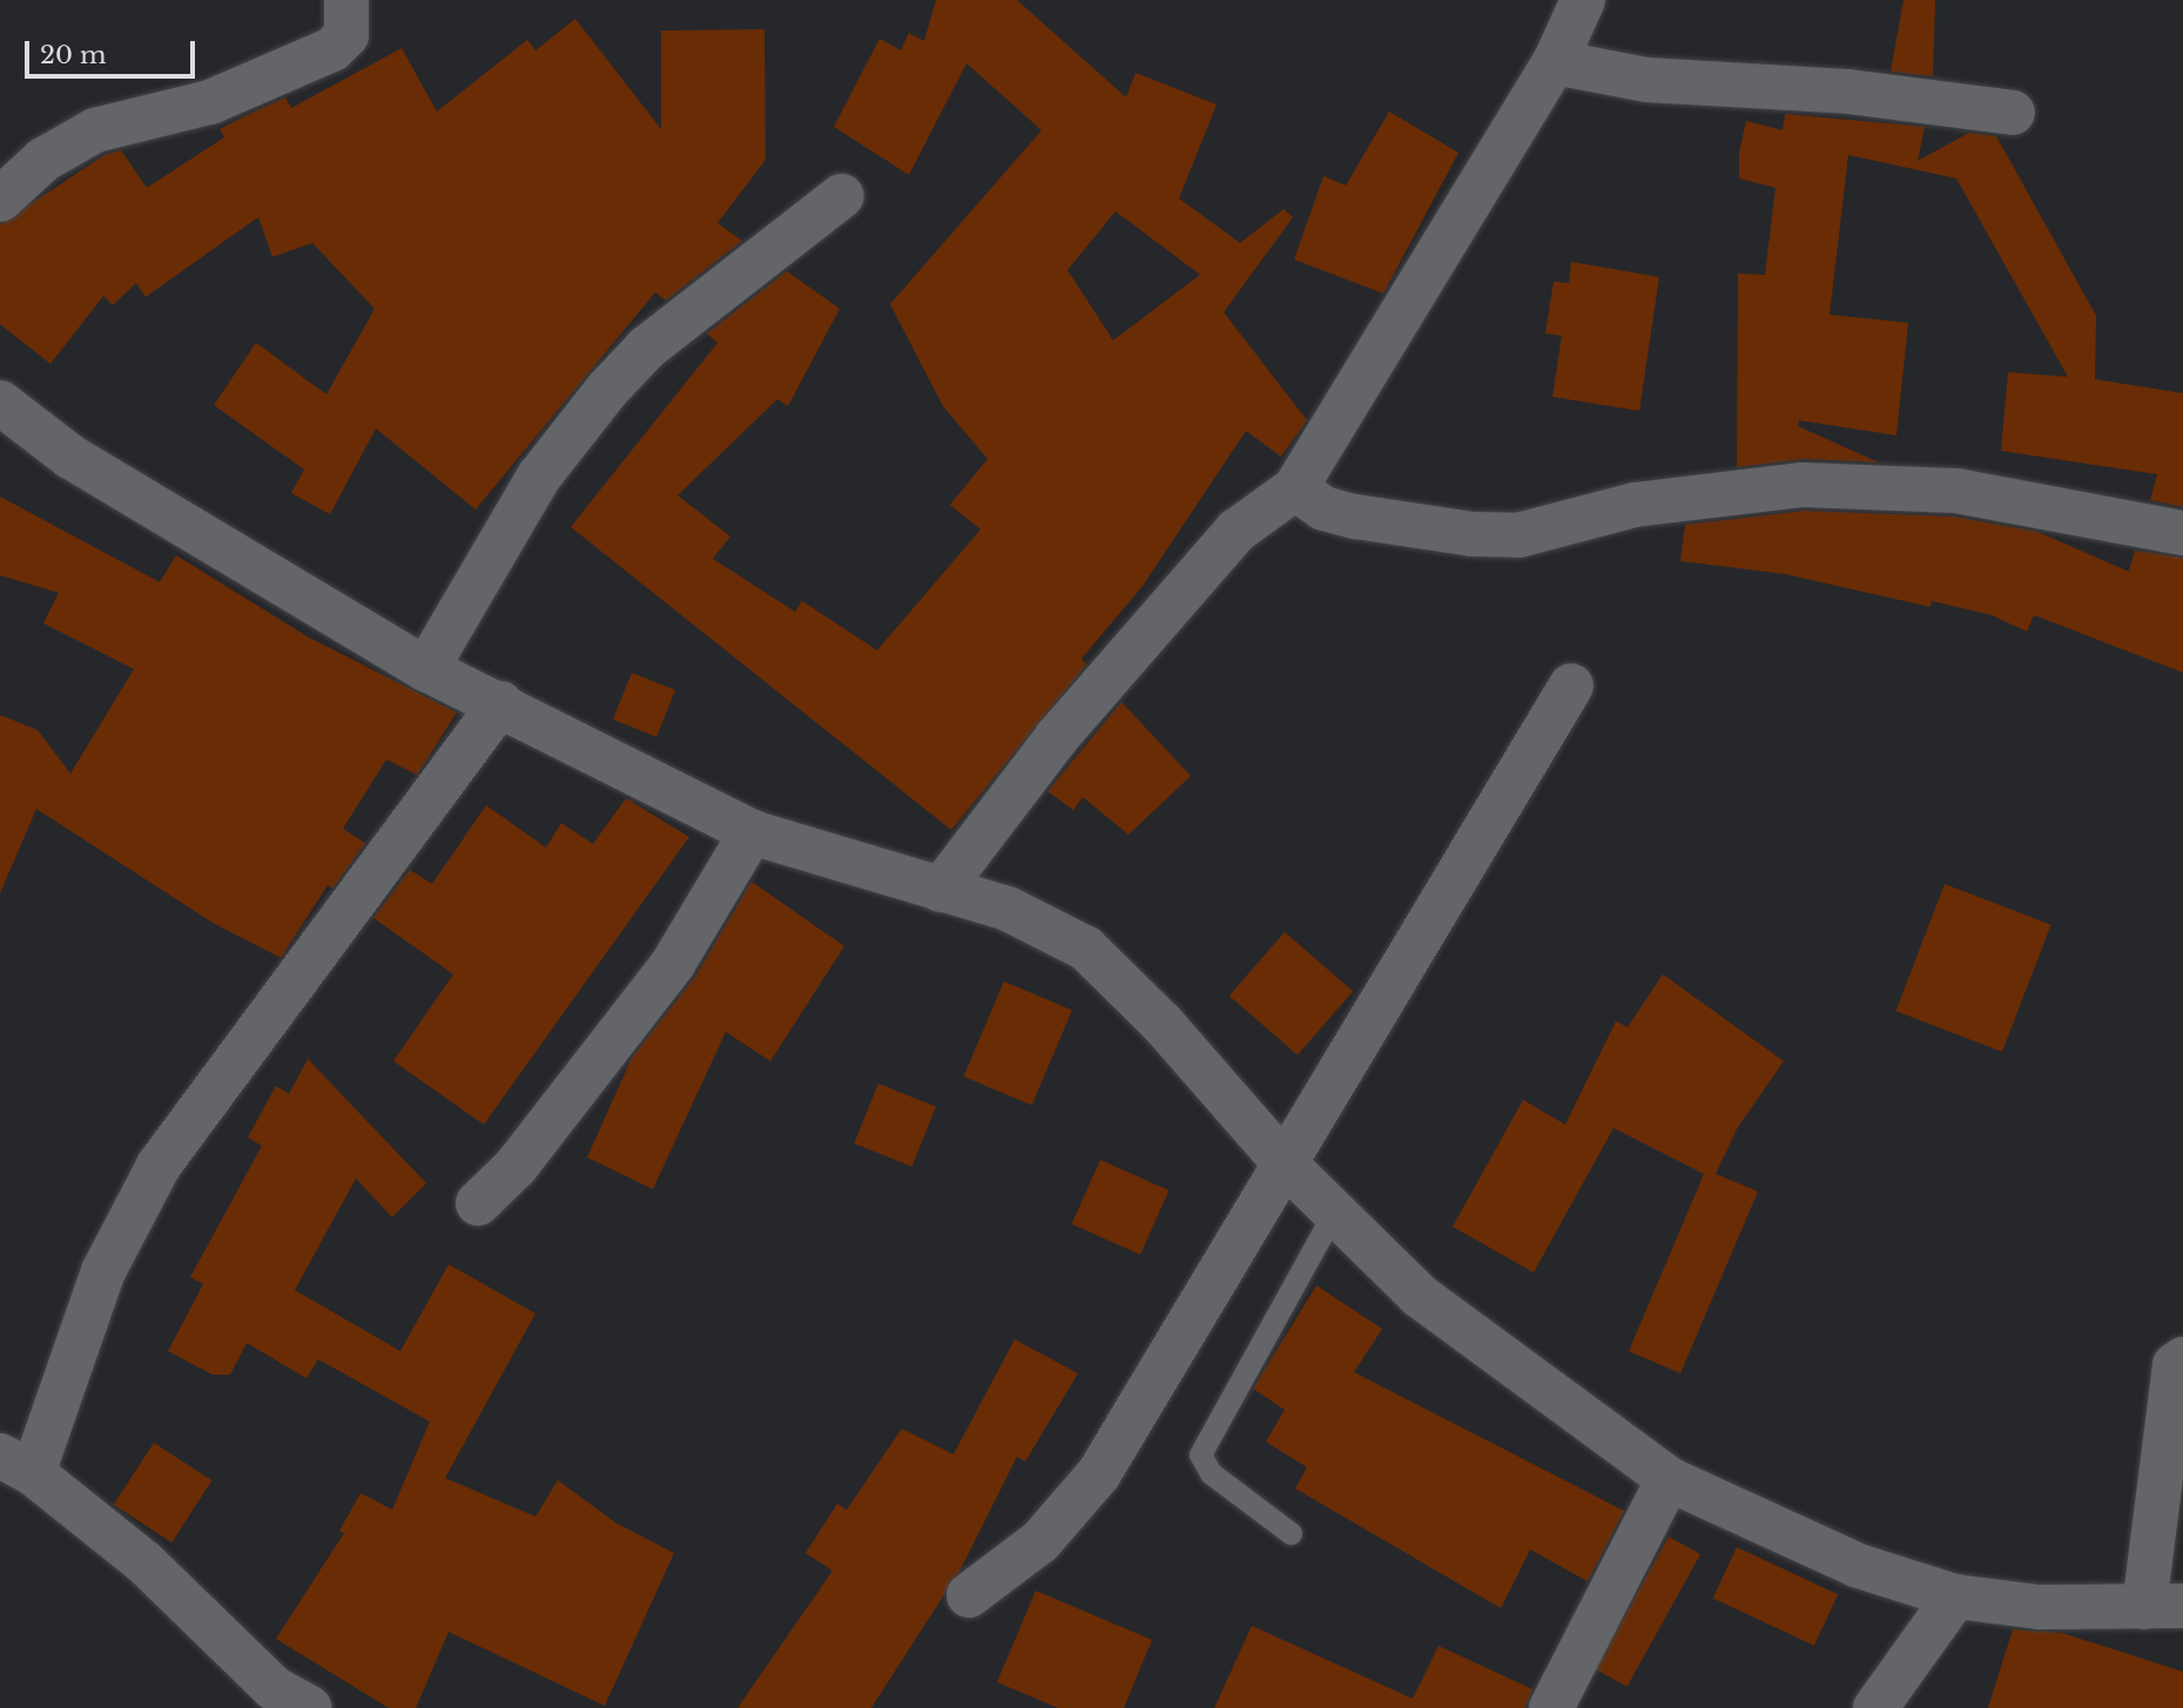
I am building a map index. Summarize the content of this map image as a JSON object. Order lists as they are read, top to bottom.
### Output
{
  "scale_bar": "20 m"
}
